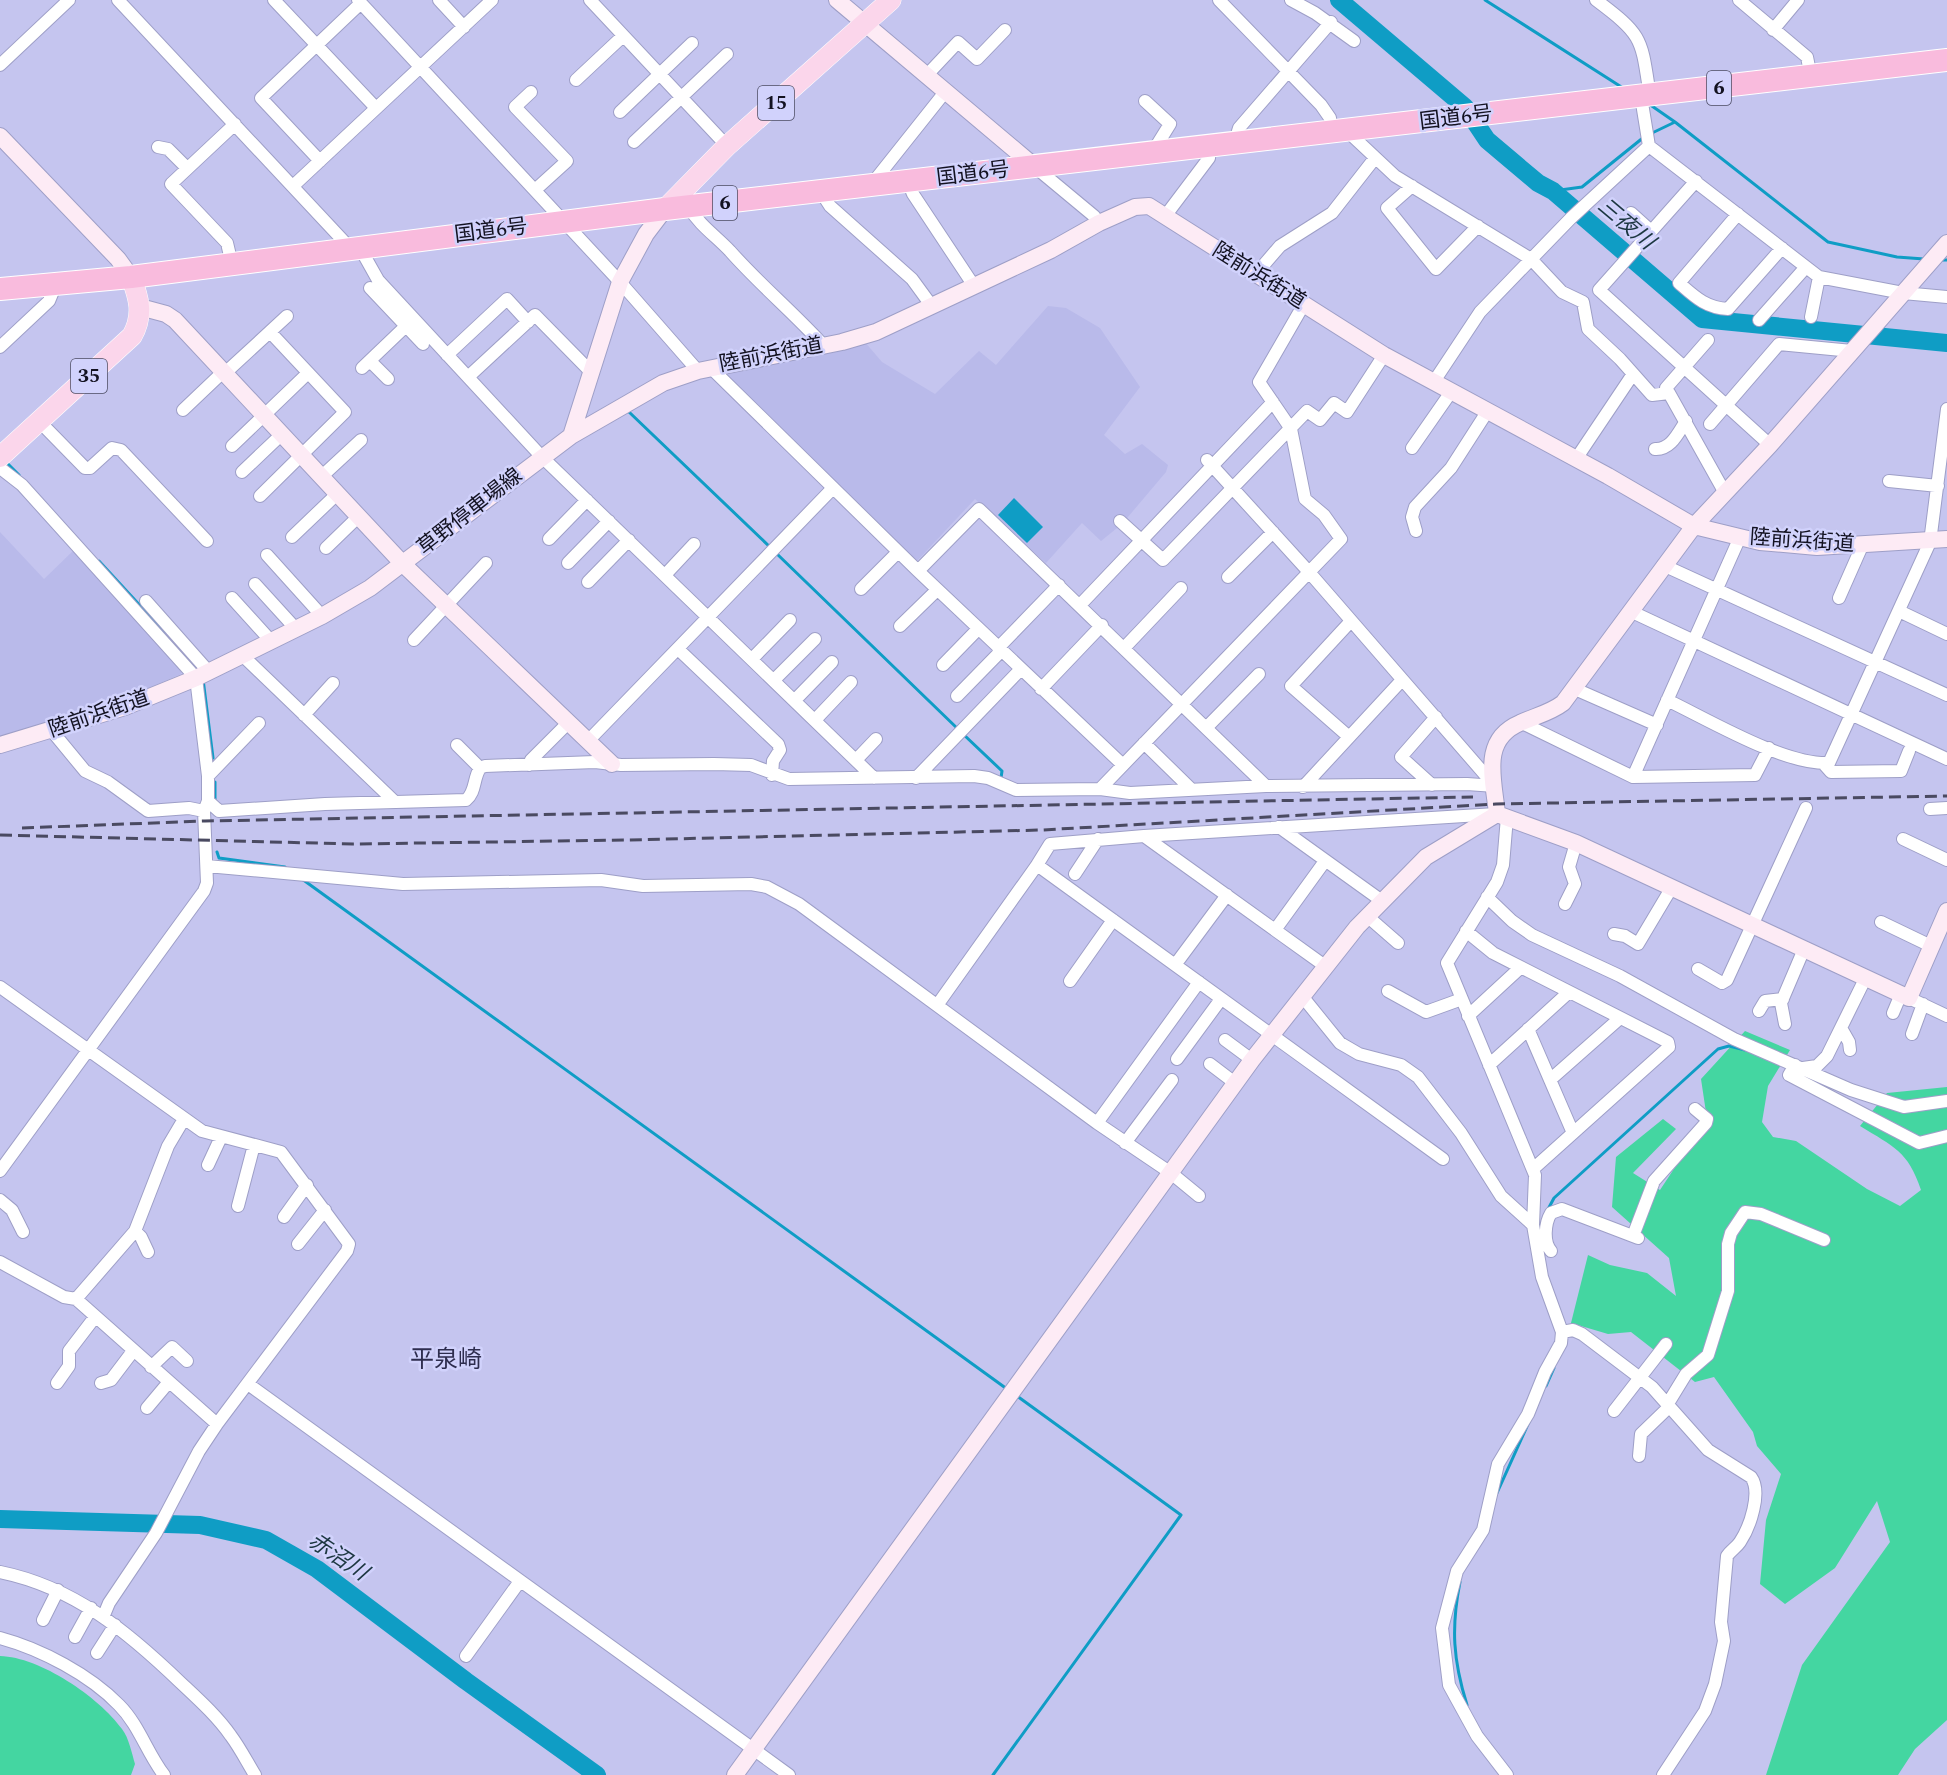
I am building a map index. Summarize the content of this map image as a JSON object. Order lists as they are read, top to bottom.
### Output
{
  "streets": {
    "highway": ["6", "国道6号"],
    "main road": ["15", "35"],
    "street": ["陸前浜街道", "草野停車場線"]
  },
  "crossings": [
    ["15", "国道6号"],
    ["陸前浜街道", "草野停車場線"]
  ],
  "districts": ["平泉崎"],
  "water": ["三夜川", "赤沼川"]
}
